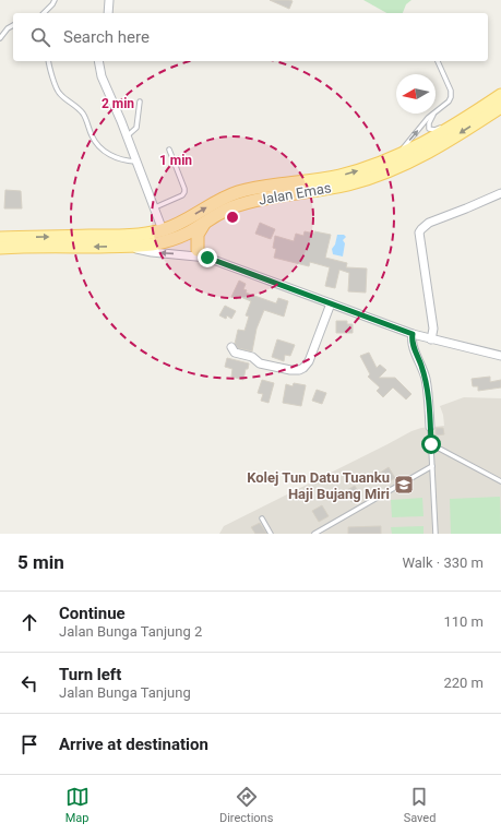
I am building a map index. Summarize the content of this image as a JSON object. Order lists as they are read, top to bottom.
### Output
{
  "streets": {
    "main road": ["Jalan Emas"]
  },
  "places": {
    "school or university": ["Kolej Tun Datu Tuanku Haji Bujang Miri"]
  },
  "north": "left",
  "page": {
    "search": "Search here",
    "heading": ["5 min", "Walk · 330 m"],
    "list": [
      ["Continue", "Jalan Bunga Tanjung 2", "110 m"],
      ["Turn left", "Jalan Bunga Tanjung", "220 m"],
      "Arrive at destination"
    ],
    "nav": ["Map", "Directions", "Saved"]
  },
  "rings": ["2 min", "1 min"]
}
